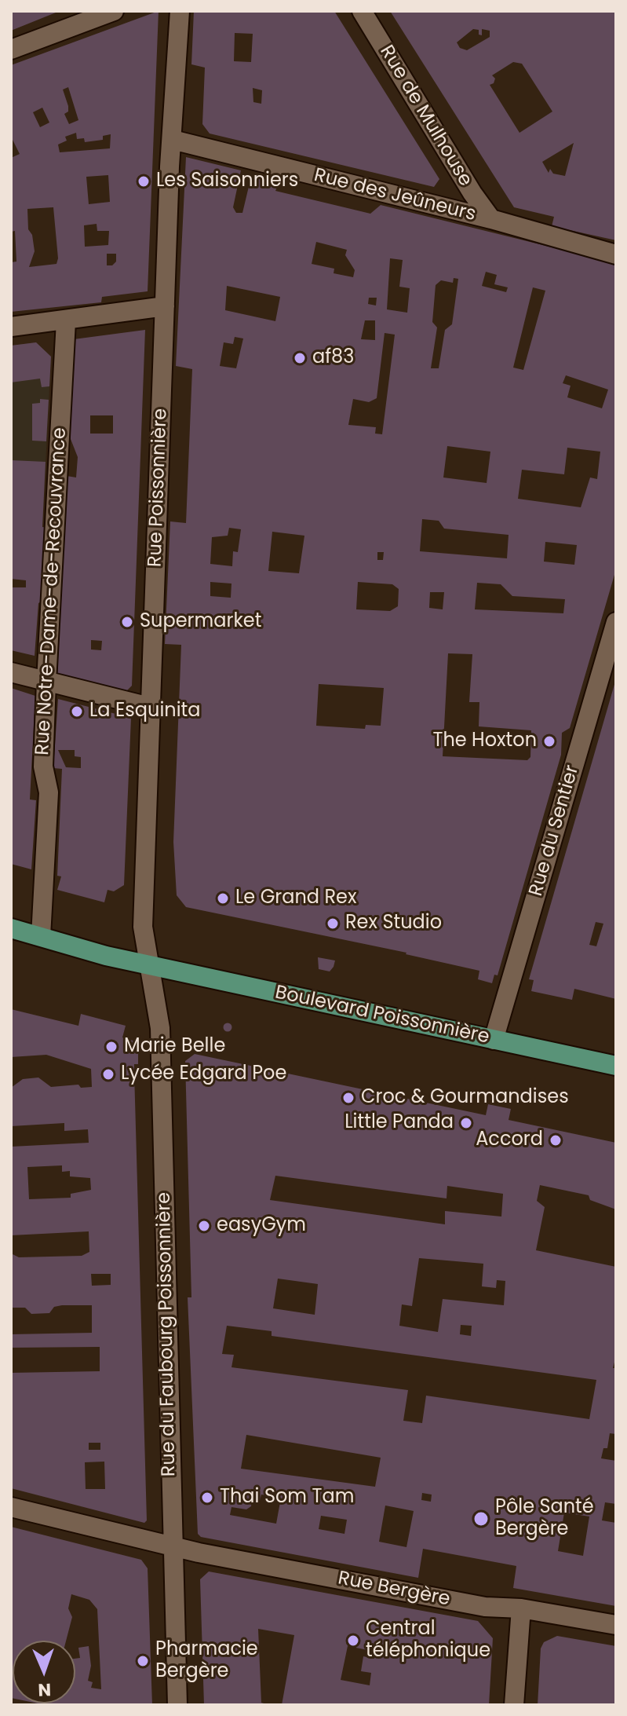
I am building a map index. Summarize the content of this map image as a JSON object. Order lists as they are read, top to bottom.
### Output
{
  "streets": {
    "main road": ["Boulevard Poissonnière"],
    "street": [
      "Rue de Mulhouse",
      "Rue des Jeûneurs",
      "Rue Poissonnière",
      "Rue Notre-Dame-de-Recouvrance",
      "Rue du Sentier",
      "Rue du Faubourg Poissonnière",
      "Rue Bergère"
    ]
  },
  "crossings": [
    ["Rue de Mulhouse", "Rue des Jeûneurs"],
    ["Rue des Jeûneurs", "Rue Poissonnière"],
    ["Rue Poissonnière", "Boulevard Poissonnière"],
    ["Rue Poissonnière", "Rue du Faubourg Poissonnière"],
    ["Rue Notre-Dame-de-Recouvrance", "Boulevard Poissonnière"],
    ["Rue du Sentier", "Boulevard Poissonnière"],
    ["Boulevard Poissonnière", "Rue du Faubourg Poissonnière"],
    ["Rue du Faubourg Poissonnière", "Rue Bergère"]
  ],
  "places": [
    "Les Saisonniers",
    "af83",
    "Supermarket",
    "La Esquinita",
    "The Hoxton",
    "Le Grand Rex",
    "Rex Studio",
    "Marie Belle",
    "Lycée Edgard Poe",
    "Croc & Gourmandises",
    "Little Panda",
    "Accord",
    "easyGym",
    "Thai Som Tam",
    "Pôle Santé Bergère",
    "Central téléphonique",
    "Pharmacie Bergère"
  ],
  "north": "bottom"
}
